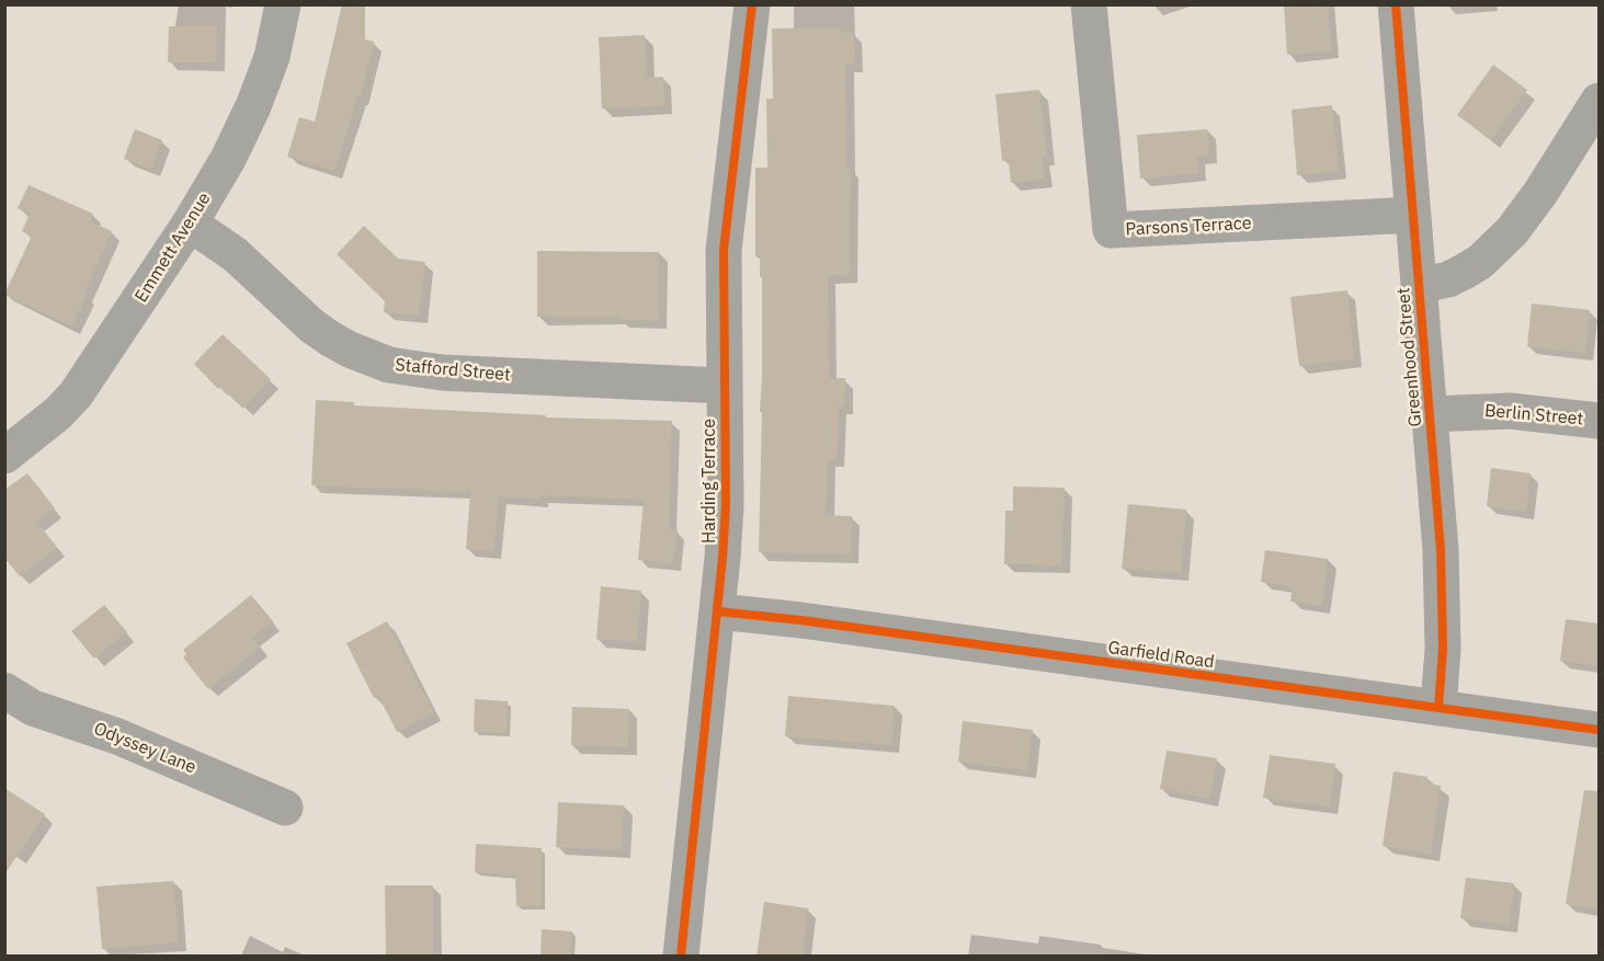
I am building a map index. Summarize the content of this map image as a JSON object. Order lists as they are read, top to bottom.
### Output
{
  "streets": {
    "street": [
      "Parsons Terrace",
      "Emmett Avenue",
      "Greenhood Street",
      "Stafford Street",
      "Berlin Street",
      "Harding Terrace",
      "Garfield Road",
      "Odyssey Lane"
    ]
  },
  "crossings": [
    ["Parsons Terrace", "Greenhood Street"],
    ["Emmett Avenue", "Stafford Street"],
    ["Greenhood Street", "Berlin Street"],
    ["Greenhood Street", "Garfield Road"],
    ["Stafford Street", "Harding Terrace"],
    ["Harding Terrace", "Garfield Road"]
  ]
}
